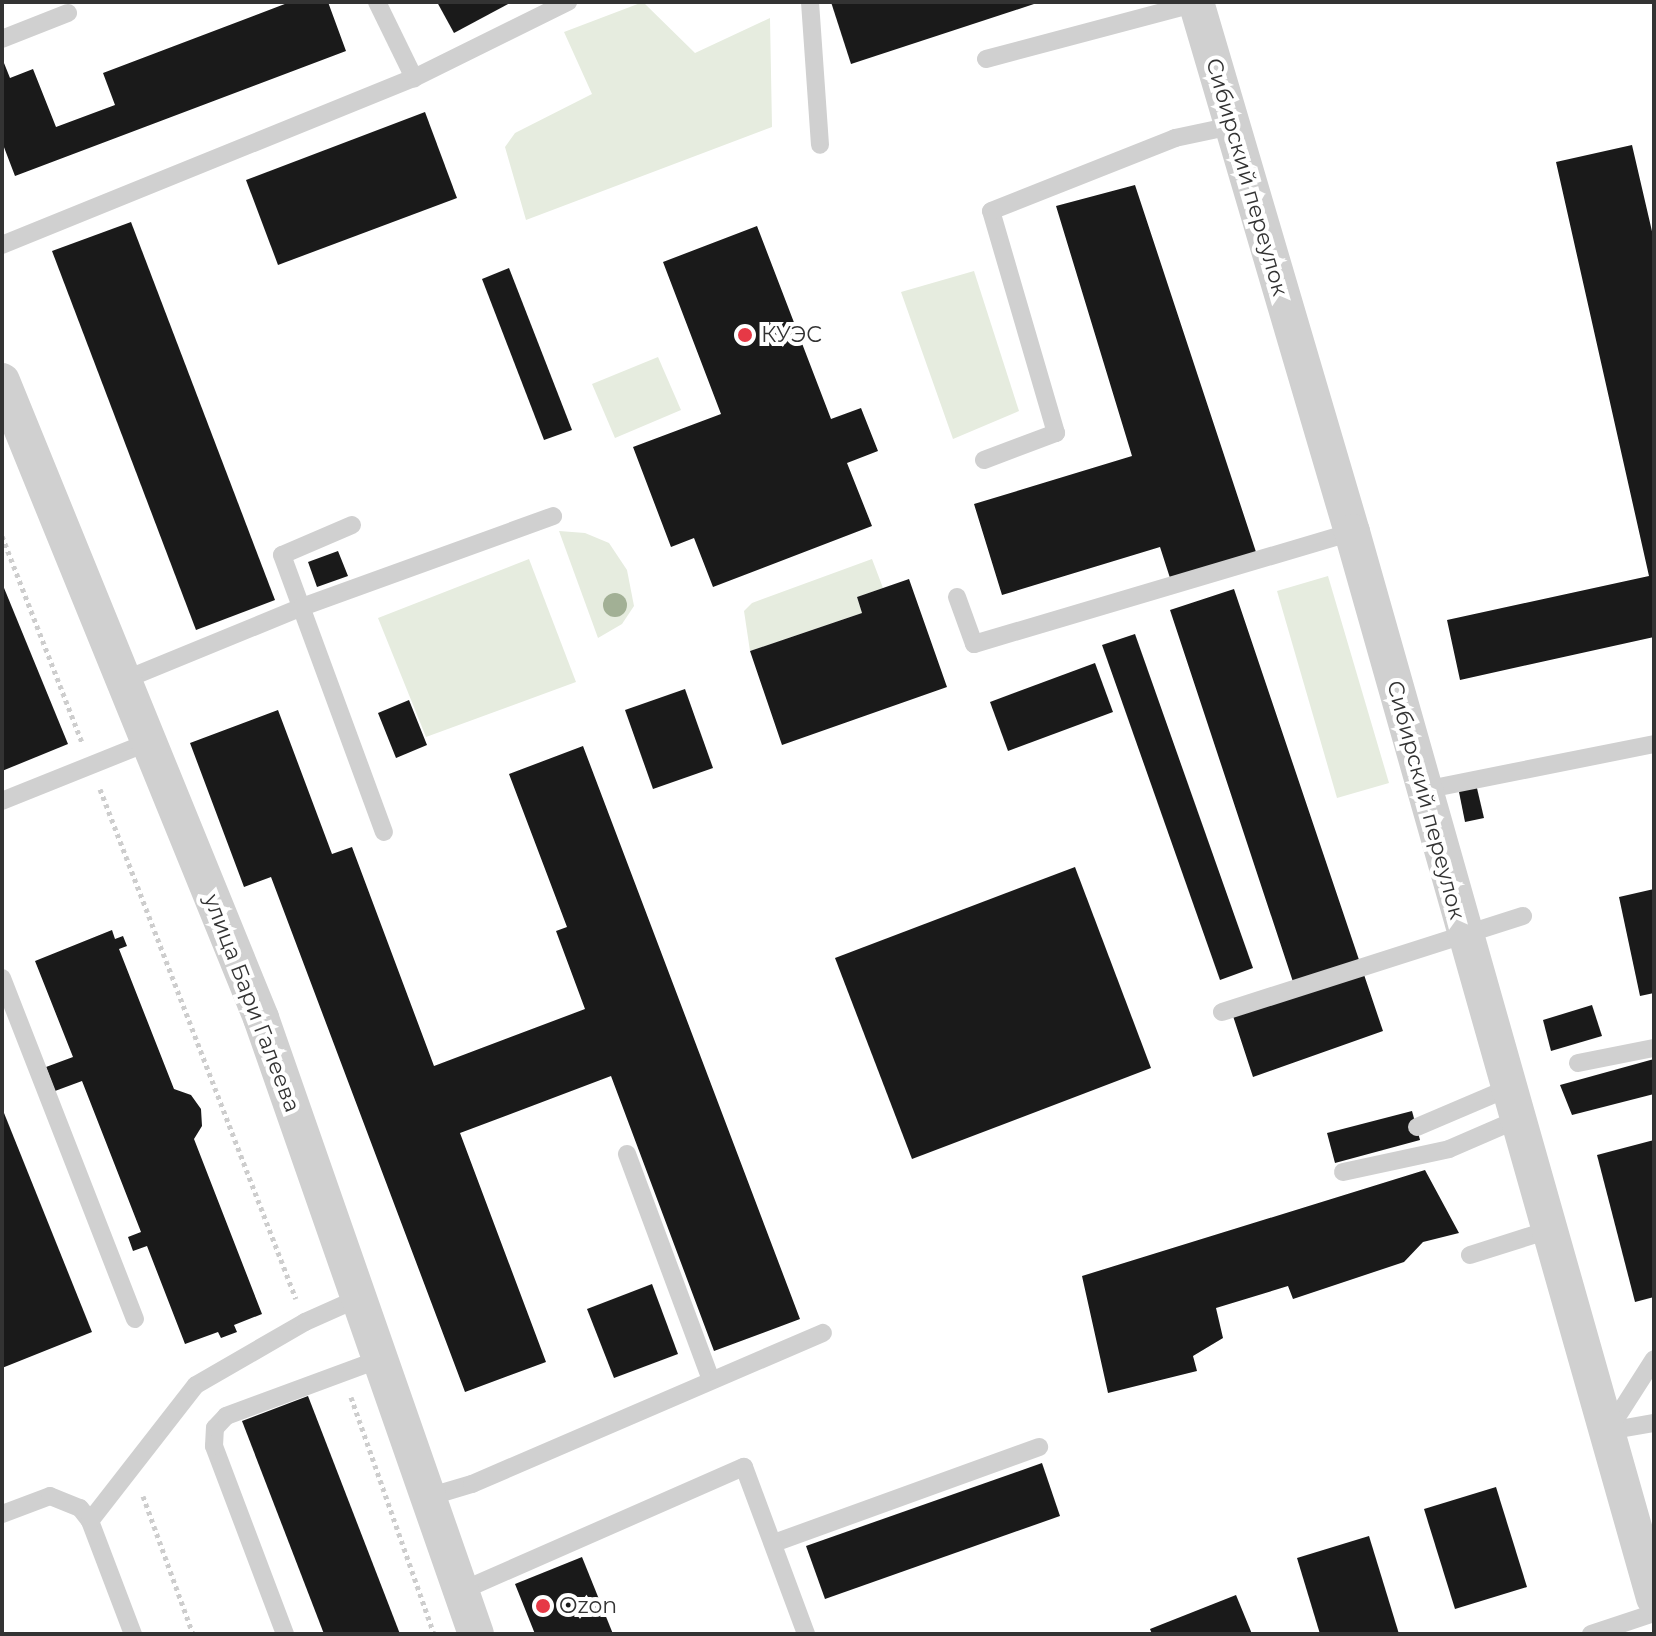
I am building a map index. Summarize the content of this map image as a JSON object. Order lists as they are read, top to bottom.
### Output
{
  "streets": {
    "street": ["Сибирский переулок", "улица Бари Галеева"]
  },
  "places": ["КУЭС", "Ozon"]
}
